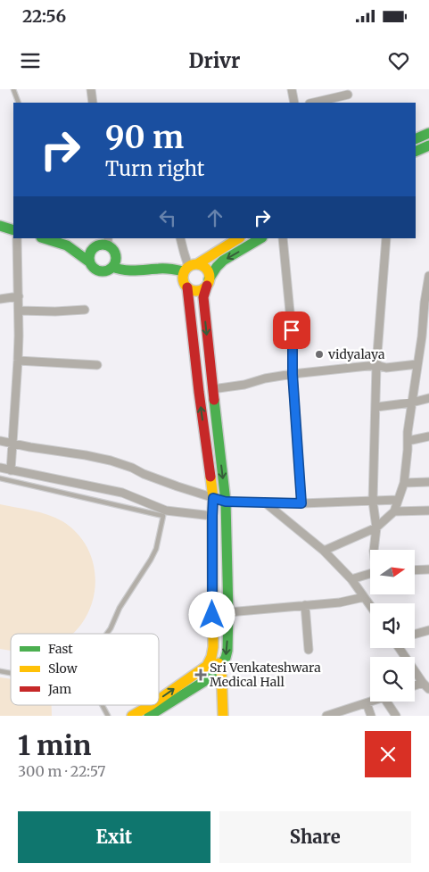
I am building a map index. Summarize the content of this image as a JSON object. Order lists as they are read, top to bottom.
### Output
{
  "places": {
    "other": ["vidyalaya"],
    "health": ["Sri Venkateshwara Medical Hall"]
  },
  "legend": ["Fast", "Slow", "Jam"],
  "north": "right",
  "page": {
    "status": "22:56",
    "header": "Drivr",
    "turn": ["90 m", "Turn right"],
    "heading": ["1 min", "300 m · 22:57"],
    "buttons": ["Exit", "Share"]
  }
}
